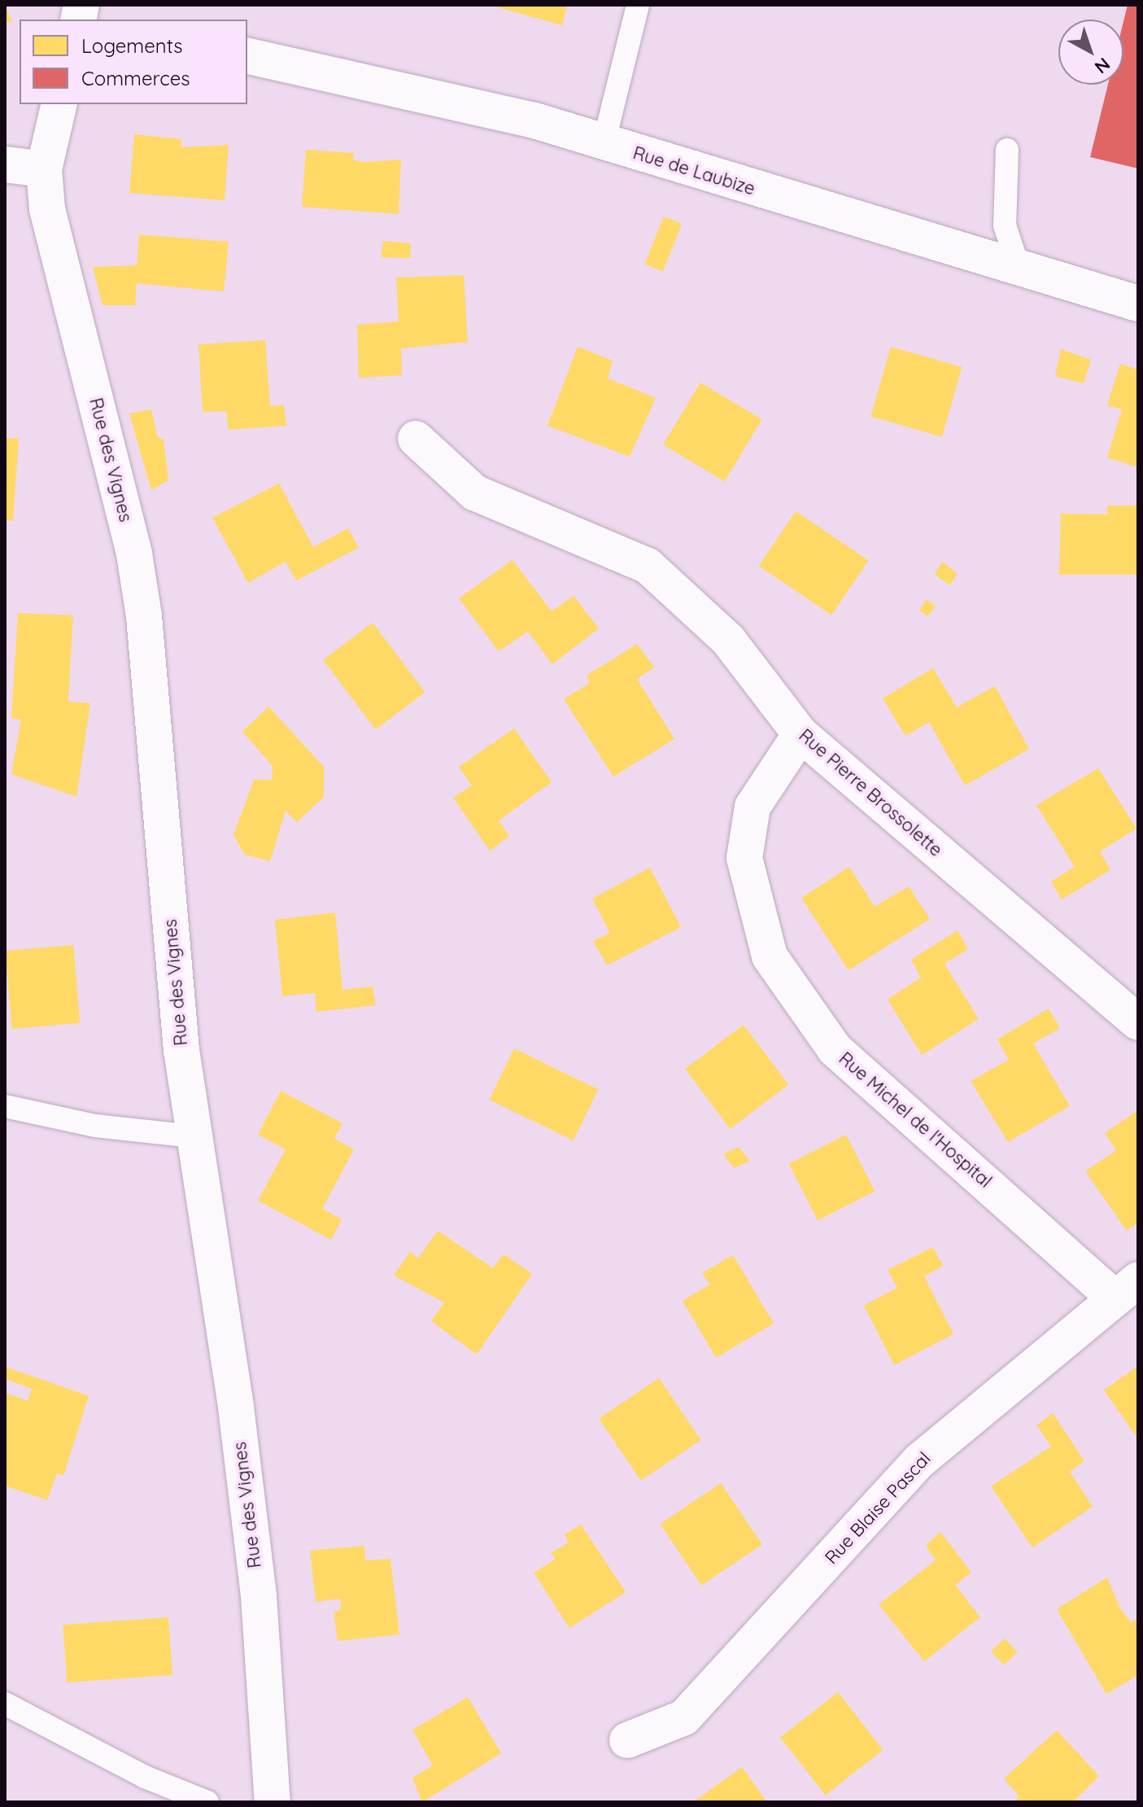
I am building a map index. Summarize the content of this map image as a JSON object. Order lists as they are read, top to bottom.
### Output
{
  "streets": {
    "street": [
      "Rue de Laubize",
      "Rue des Vignes",
      "Rue Pierre Brossolette",
      "Rue Michel de l'Hospital",
      "Rue Blaise Pascal"
    ]
  },
  "crossings": [
    ["Rue Pierre Brossolette", "Rue Michel de l'Hospital"],
    ["Rue Michel de l'Hospital", "Rue Blaise Pascal"]
  ],
  "legend": ["Logements", "Commerces"],
  "north": "bottom right"
}
